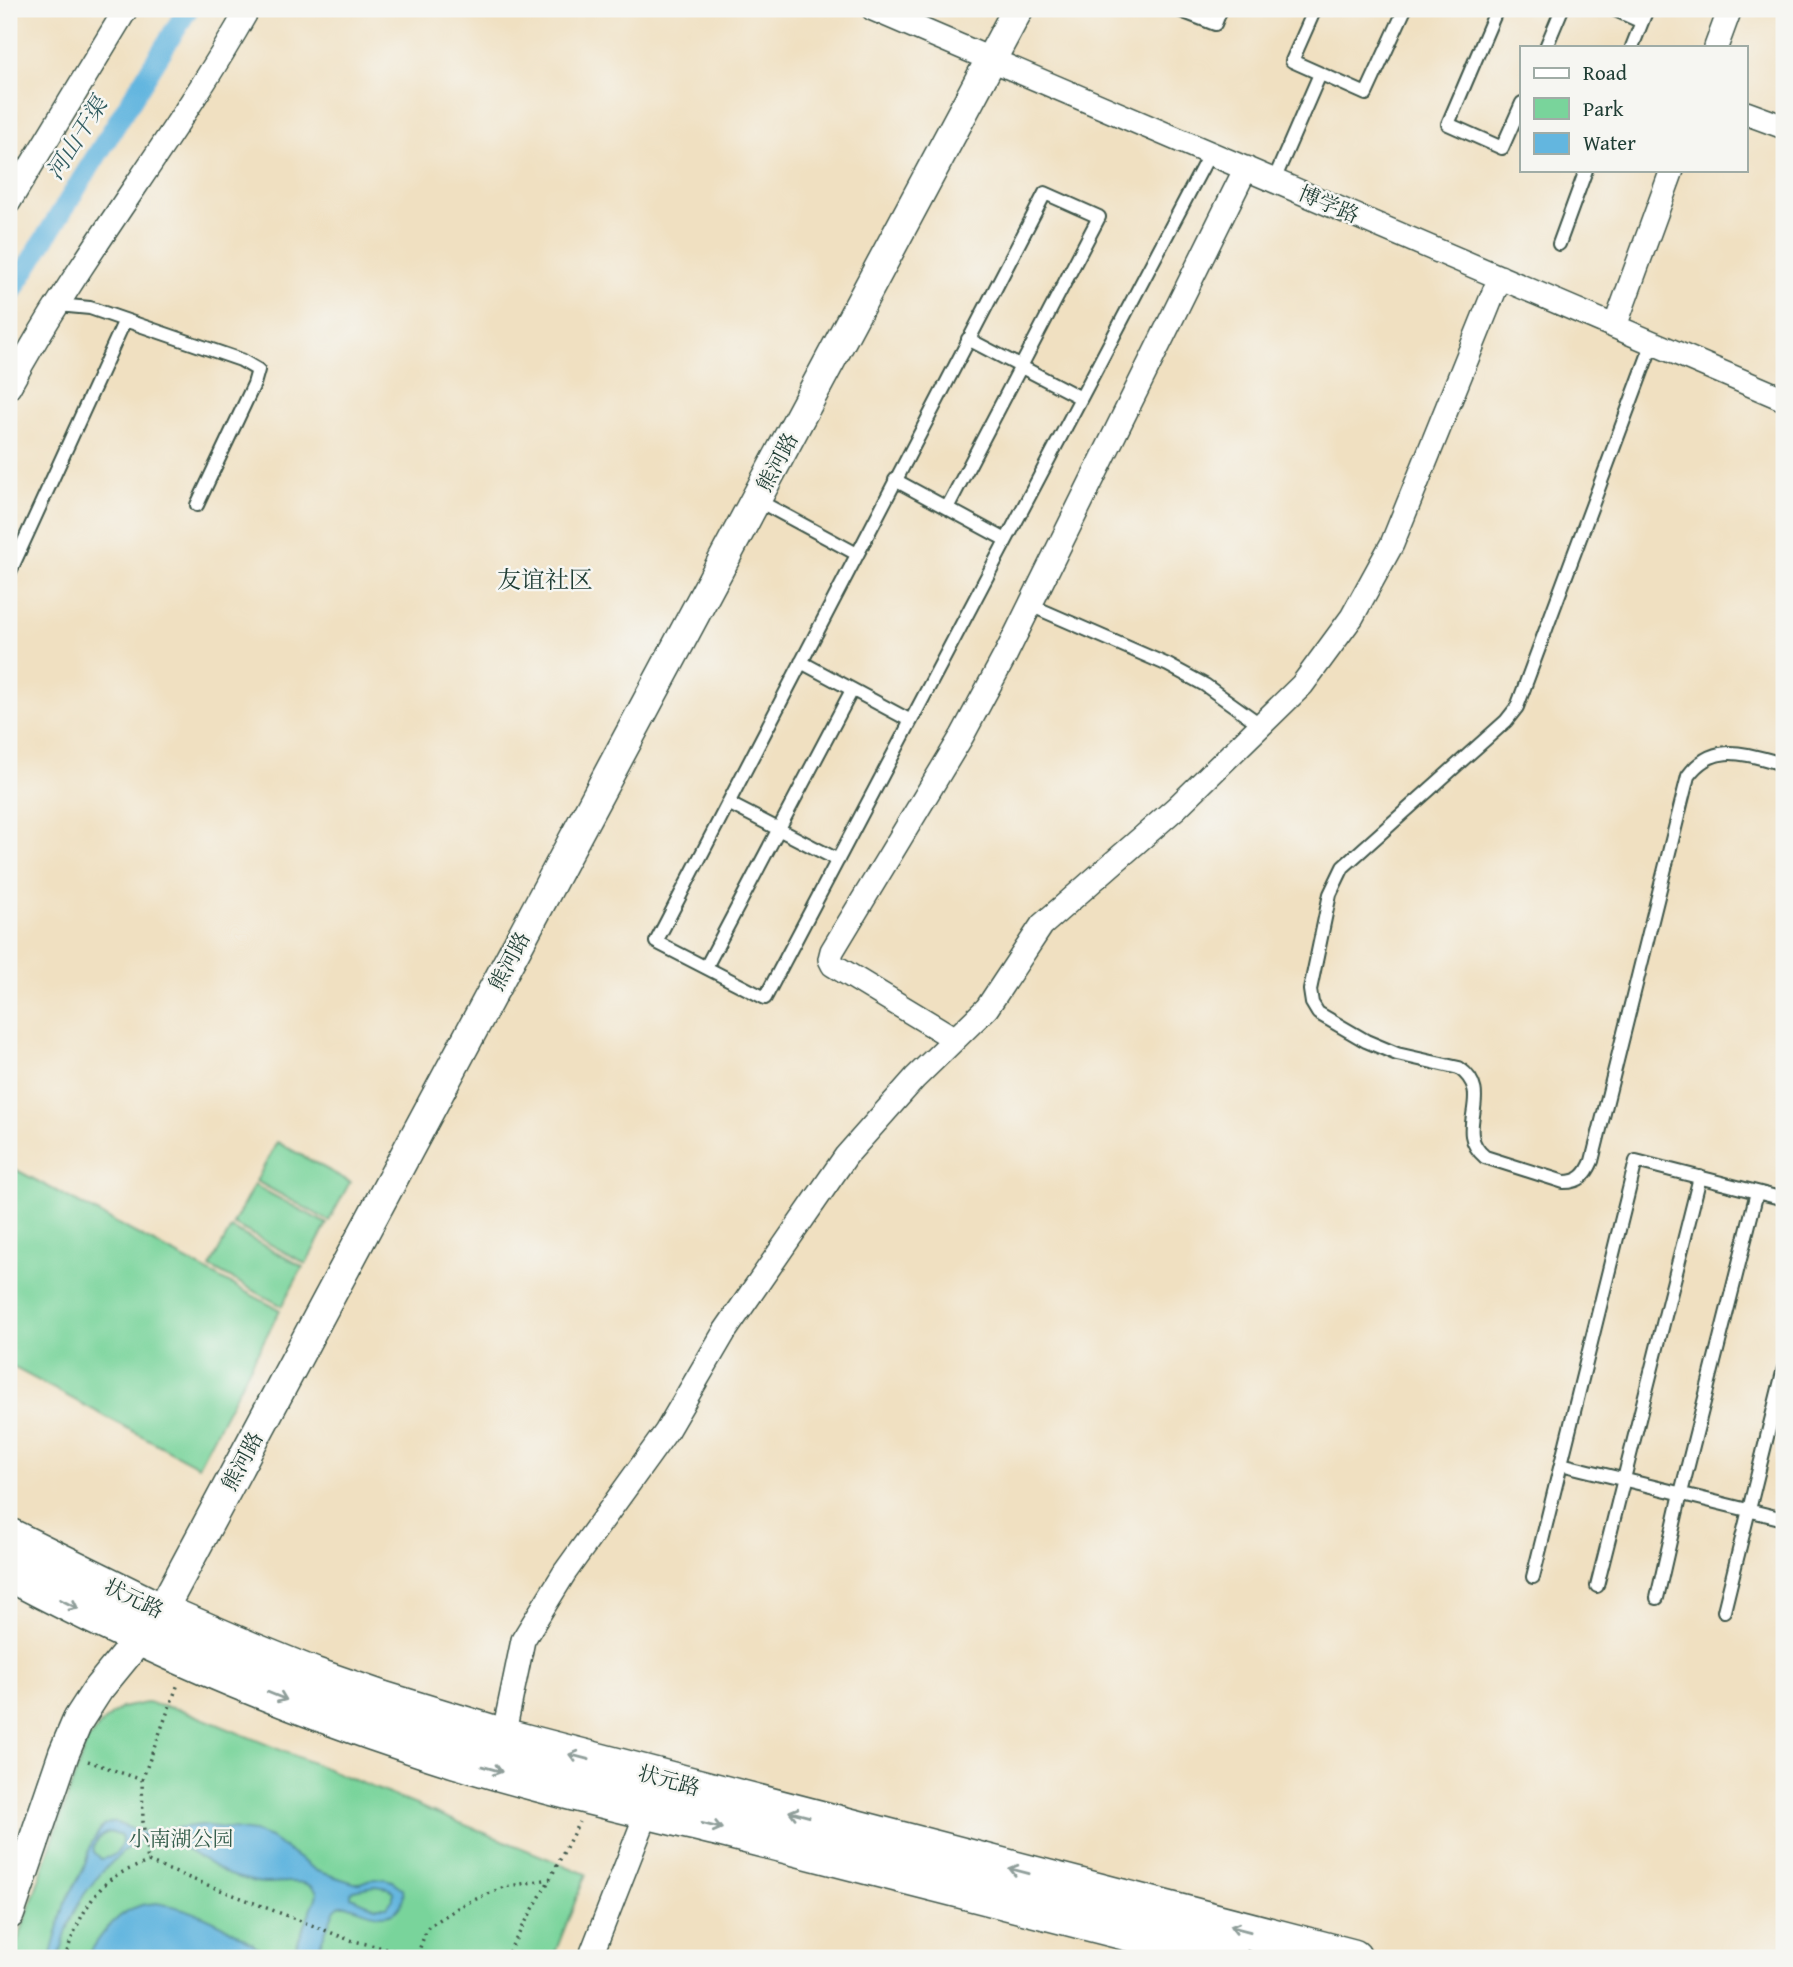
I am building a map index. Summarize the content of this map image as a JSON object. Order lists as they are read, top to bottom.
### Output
{
  "streets": {
    "main road": ["状元路"],
    "street": ["博学路", "熊河路"]
  },
  "crossings": [
    ["博学路", "熊河路"],
    ["熊河路", "状元路"]
  ],
  "districts": ["友谊社区"],
  "water": ["河山干渠"],
  "parks": ["小南湖公园"],
  "legend": ["Road", "Park", "Water"]
}
